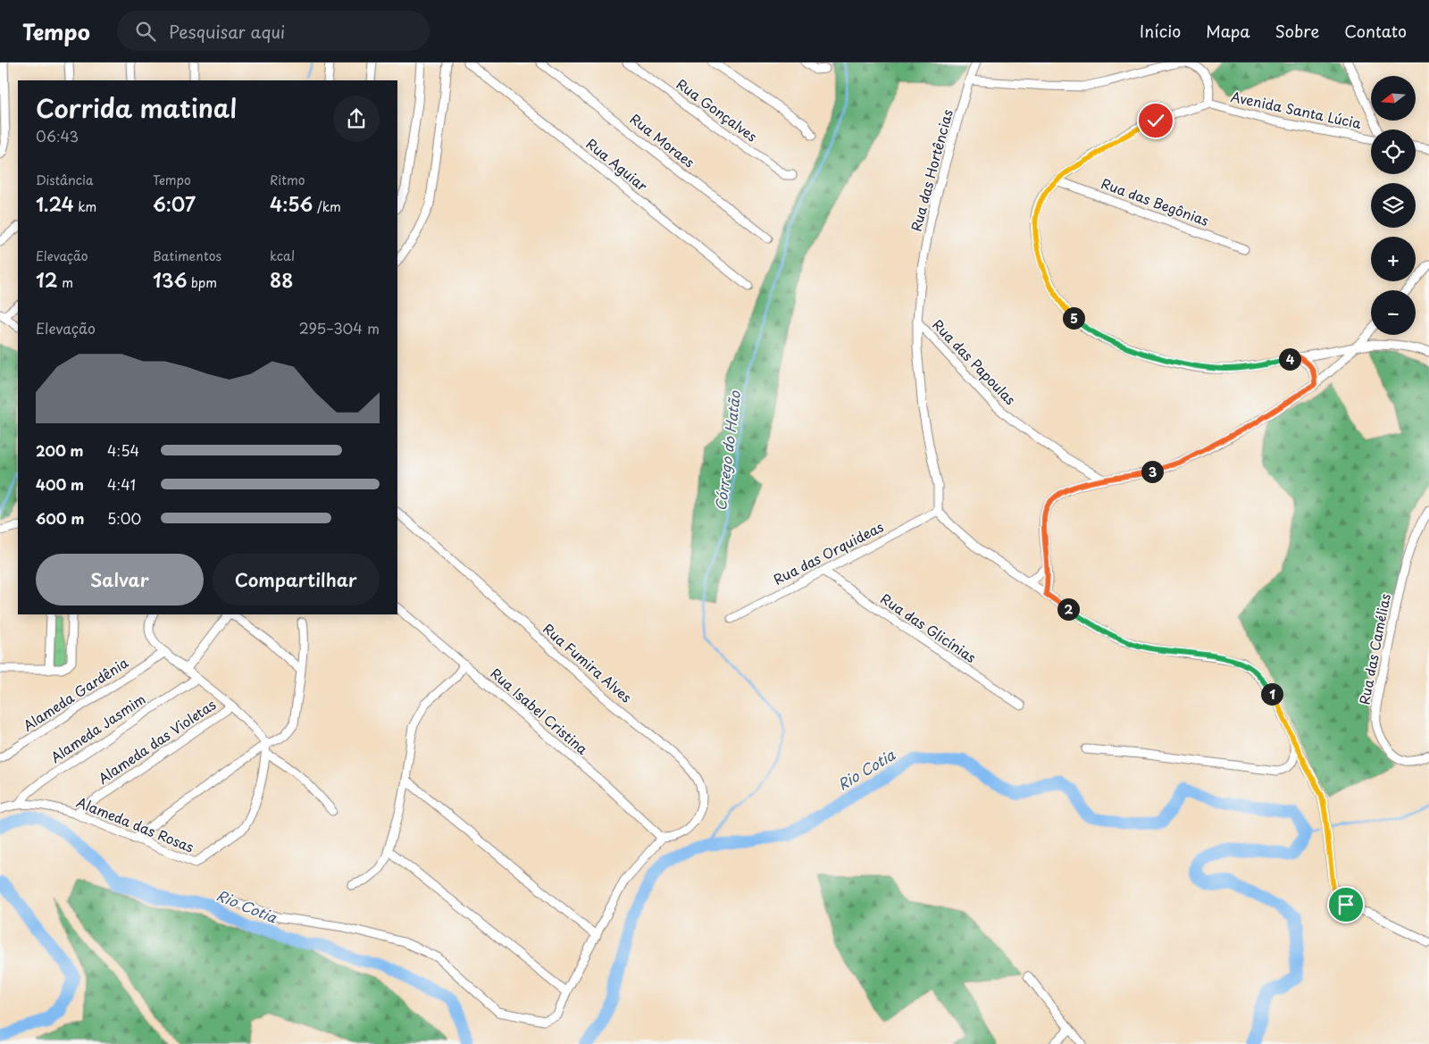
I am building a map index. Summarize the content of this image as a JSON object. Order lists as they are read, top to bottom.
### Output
{
  "streets": {
    "street": [
      "Rua Gonçalves",
      "Avenida Santa Lúcia",
      "Rua Moraes",
      "Rua Aguiar",
      "Rua das Hortências",
      "Rua das Begônias",
      "Rua das Papoulas",
      "Rua das Orquideas",
      "Rua das Glicínias",
      "Rua das Camélias",
      "Rua Fumira Alves",
      "Alameda Gardênia",
      "Rua Isabel Cristina",
      "Alameda Jasmim",
      "Alameda das Violetas",
      "Alameda das Rosas"
    ]
  },
  "crossings": [
    ["Rua das Hortências", "Rua das Papoulas"],
    ["Rua das Hortências", "Rua das Orquideas"],
    ["Rua das Orquideas", "Rua das Glicínias"],
    ["Rua Fumira Alves", "Rua Isabel Cristina"],
    ["Alameda Jasmim", "Alameda das Rosas"],
    ["Alameda das Violetas", "Alameda das Rosas"]
  ],
  "water": ["Córrego do Hatão", "Rio Cotia"],
  "north": "left",
  "page": {
    "header": "Tempo",
    "search": "Pesquisar aqui",
    "nav": [
      "Início",
      "Mapa",
      "Sobre",
      "Contato"
    ],
    "map_buttons": ["+", "−"],
    "heading": ["Corrida matinal", "06:43"],
    "stats": [
      ["Distância", "1.24 km"],
      ["Tempo", "6:07"],
      ["Ritmo", "4:56 /km"],
      ["Elevação", "12 m"],
      ["Batimentos", "136 bpm"],
      ["kcal", "88"]
    ],
    "pins": [
      "5",
      "4",
      "3",
      "2",
      "1"
    ],
    "chart": ["Elevação", "295–304 m"],
    "list": [
      {
        "name": "200 m",
        "note": "4:54"
      },
      {
        "name": "400 m",
        "note": "4:41"
      },
      {
        "name": "600 m",
        "note": "5:00"
      }
    ],
    "buttons": ["Salvar", "Compartilhar"]
  }
}
